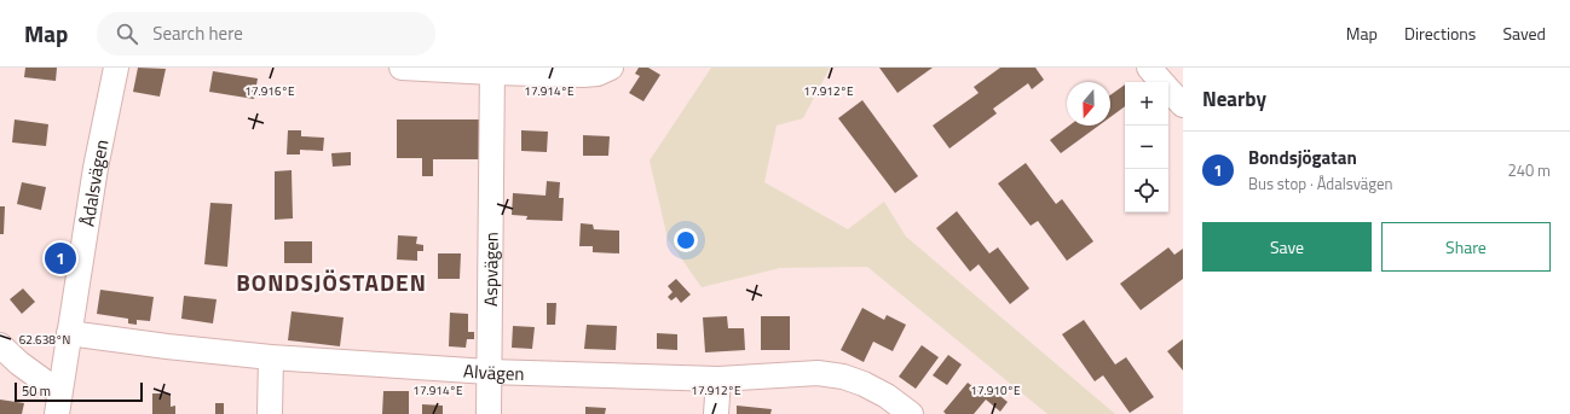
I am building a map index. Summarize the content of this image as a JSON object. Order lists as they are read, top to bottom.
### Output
{
  "streets": {
    "street": ["Ådalsvägen", "Aspvägen", "Alvägen"]
  },
  "crossings": [
    ["Ådalsvägen", "Alvägen"],
    ["Aspvägen", "Alvägen"]
  ],
  "districts": ["BONDSJÖSTADEN"],
  "scale_bar": "50 m",
  "north": "bottom",
  "page": {
    "header": "Map",
    "search": "Search here",
    "nav": ["Map", "Directions", "Saved"],
    "heading": "Nearby",
    "map_buttons": ["+", "−"],
    "list": [
      {
        "mark": "1",
        "name": "Bondsjögatan",
        "note": "Bus stop · Ådalsvägen",
        "value": "240 m"
      }
    ],
    "buttons": ["Save", "Share"],
    "pins": "1",
    "scale": "50 m"
  },
  "coordinates": [
    "17.916°E",
    "17.914°E",
    "17.912°E",
    "62.638°N",
    "17.910°E"
  ]
}
